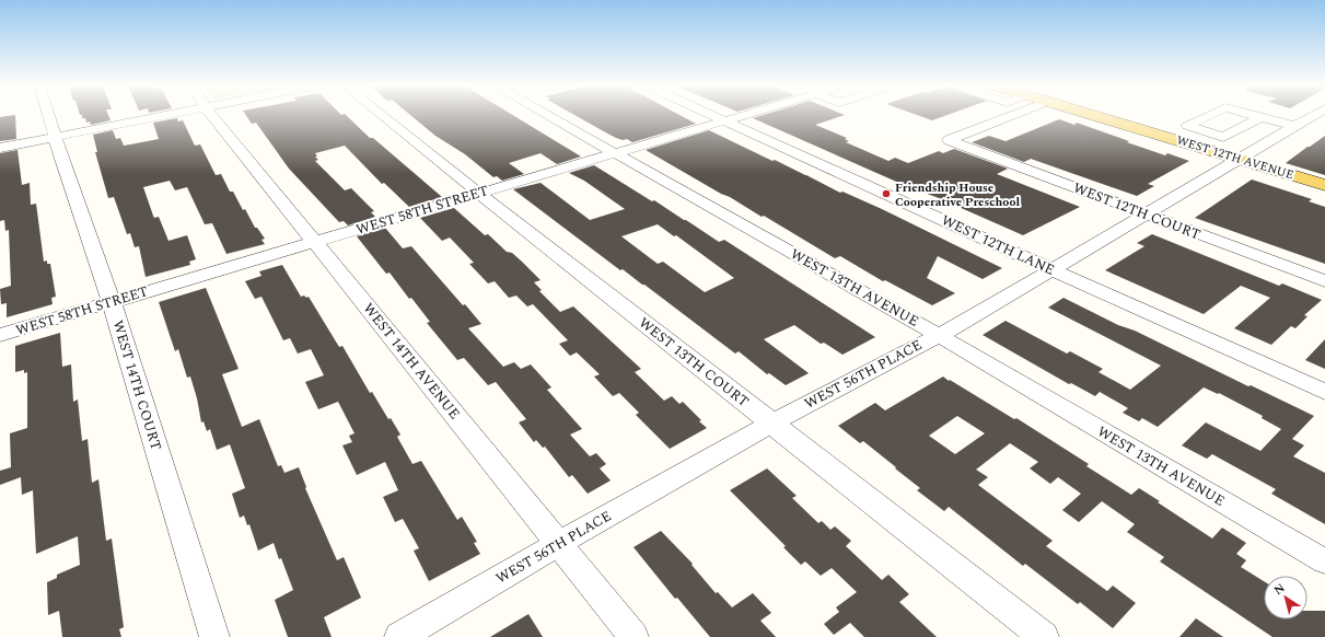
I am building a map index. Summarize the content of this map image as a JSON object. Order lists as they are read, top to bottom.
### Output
{
  "streets": {
    "main road": ["WEST 12TH AVENUE"],
    "street": [
      "WEST 58TH STREET",
      "WEST 12TH COURT",
      "WEST 12TH LANE",
      "WEST 13TH AVENUE",
      "WEST 14TH AVENUE",
      "WEST 13TH COURT",
      "WEST 56TH PLACE",
      "WEST 14TH COURT"
    ]
  },
  "crossings": [
    ["WEST 12TH AVENUE", "WEST 56TH PLACE"],
    ["WEST 58TH STREET", "WEST 12TH LANE"],
    ["WEST 58TH STREET", "WEST 13TH AVENUE"],
    ["WEST 58TH STREET", "WEST 14TH AVENUE"],
    ["WEST 58TH STREET", "WEST 13TH COURT"],
    ["WEST 58TH STREET", "WEST 14TH COURT"],
    ["WEST 12TH COURT", "WEST 56TH PLACE"],
    ["WEST 12TH LANE", "WEST 56TH PLACE"],
    ["WEST 13TH AVENUE", "WEST 56TH PLACE"],
    ["WEST 14TH AVENUE", "WEST 56TH PLACE"],
    ["WEST 13TH COURT", "WEST 56TH PLACE"]
  ],
  "places": ["Friendship House Cooperative Preschool"],
  "north": "top left"
}
